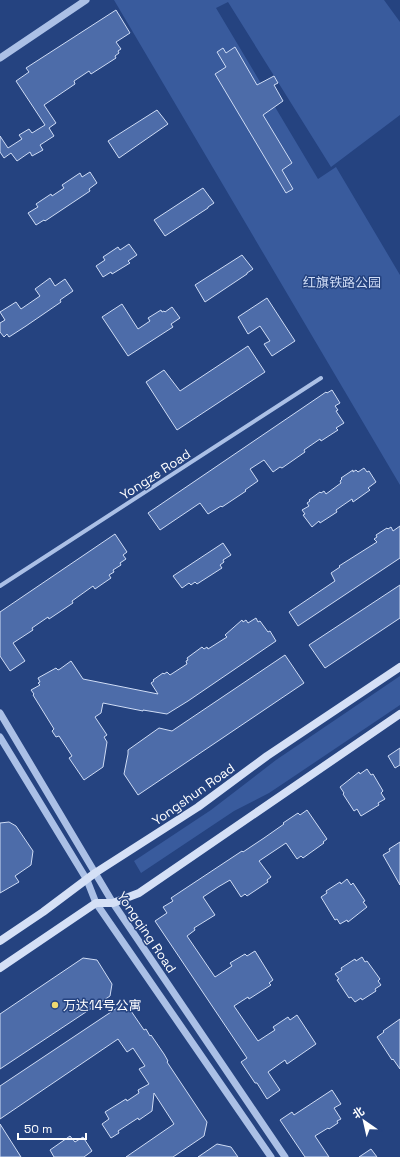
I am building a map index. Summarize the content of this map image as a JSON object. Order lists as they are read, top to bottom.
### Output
{
  "streets": {
    "main road": ["Yongshun Road"],
    "street": ["Yongze Road", "Yongqing Road"]
  },
  "crossings": [
    ["Yongshun Road", "Yongqing Road"]
  ],
  "parks": ["红旗铁路公园"],
  "places": ["万达14号公寓"],
  "scale_bar": "50 m",
  "north": "top left"
}
